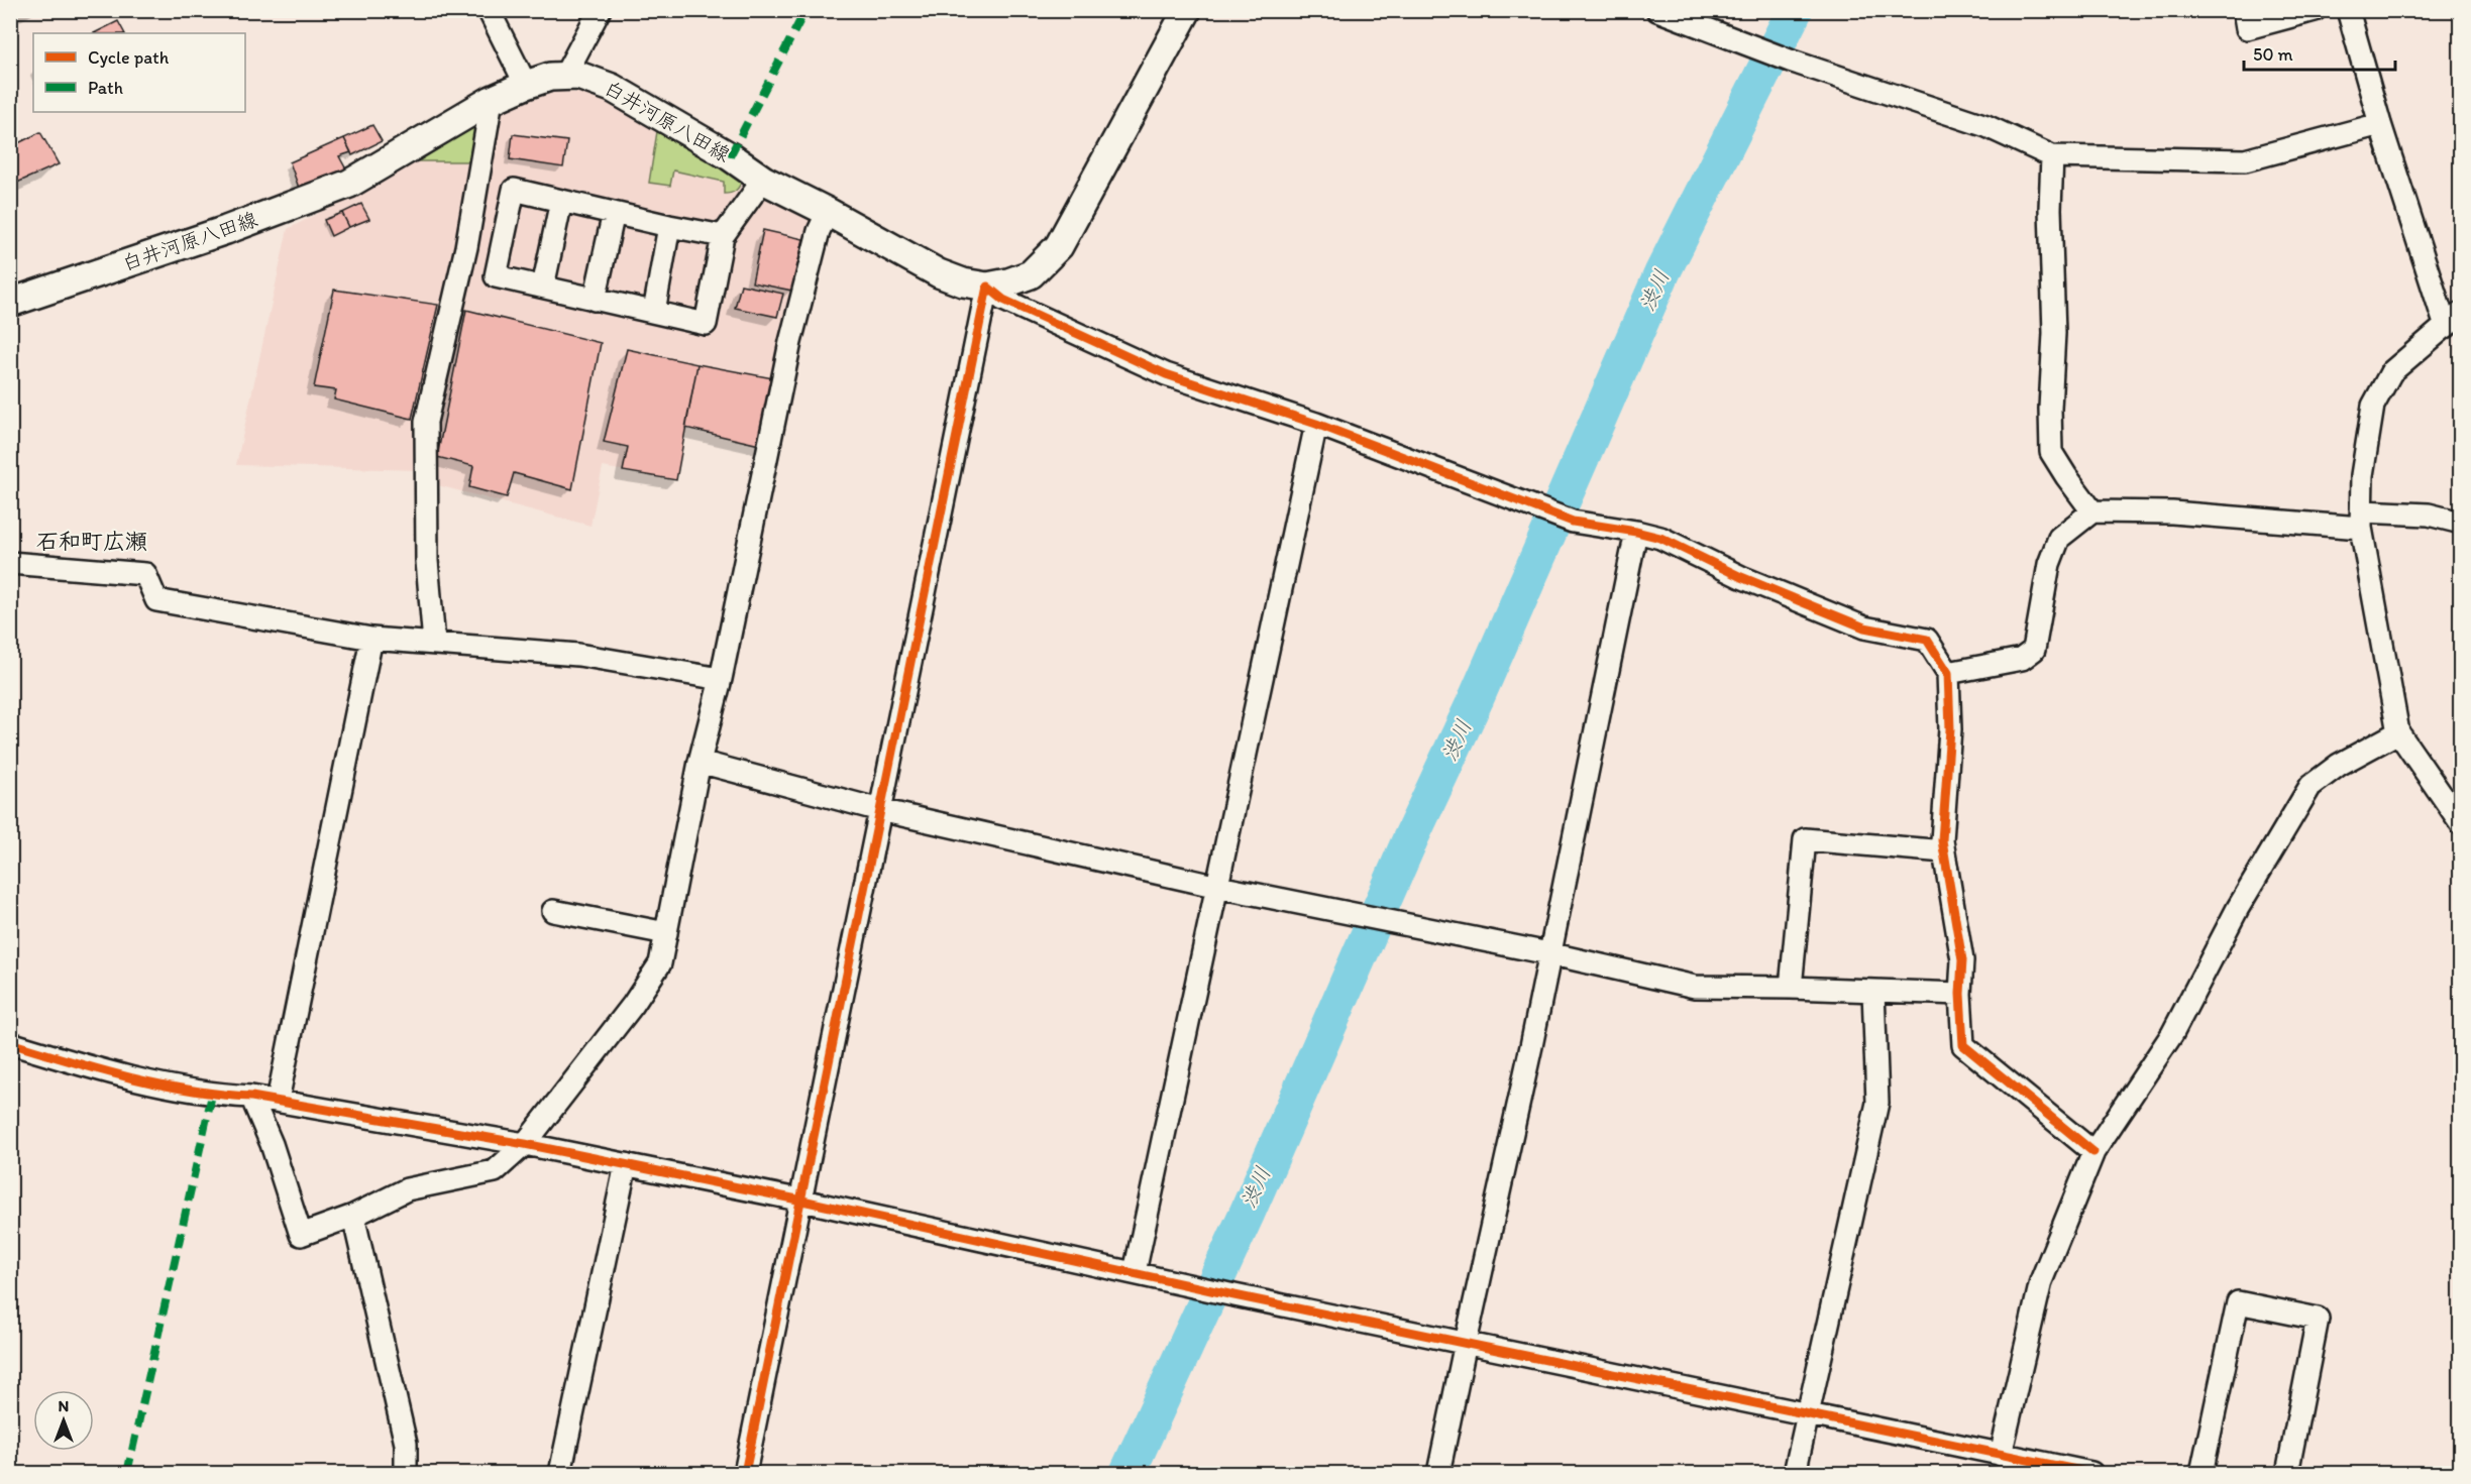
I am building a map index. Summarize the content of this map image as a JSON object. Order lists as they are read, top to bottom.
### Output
{
  "streets": {
    "main road": ["白井河原八田線"]
  },
  "districts": ["石和町広瀬"],
  "water": ["渋川"],
  "legend": ["Cycle path", "Path"],
  "scale_bar": "50 m",
  "north": "top"
}
